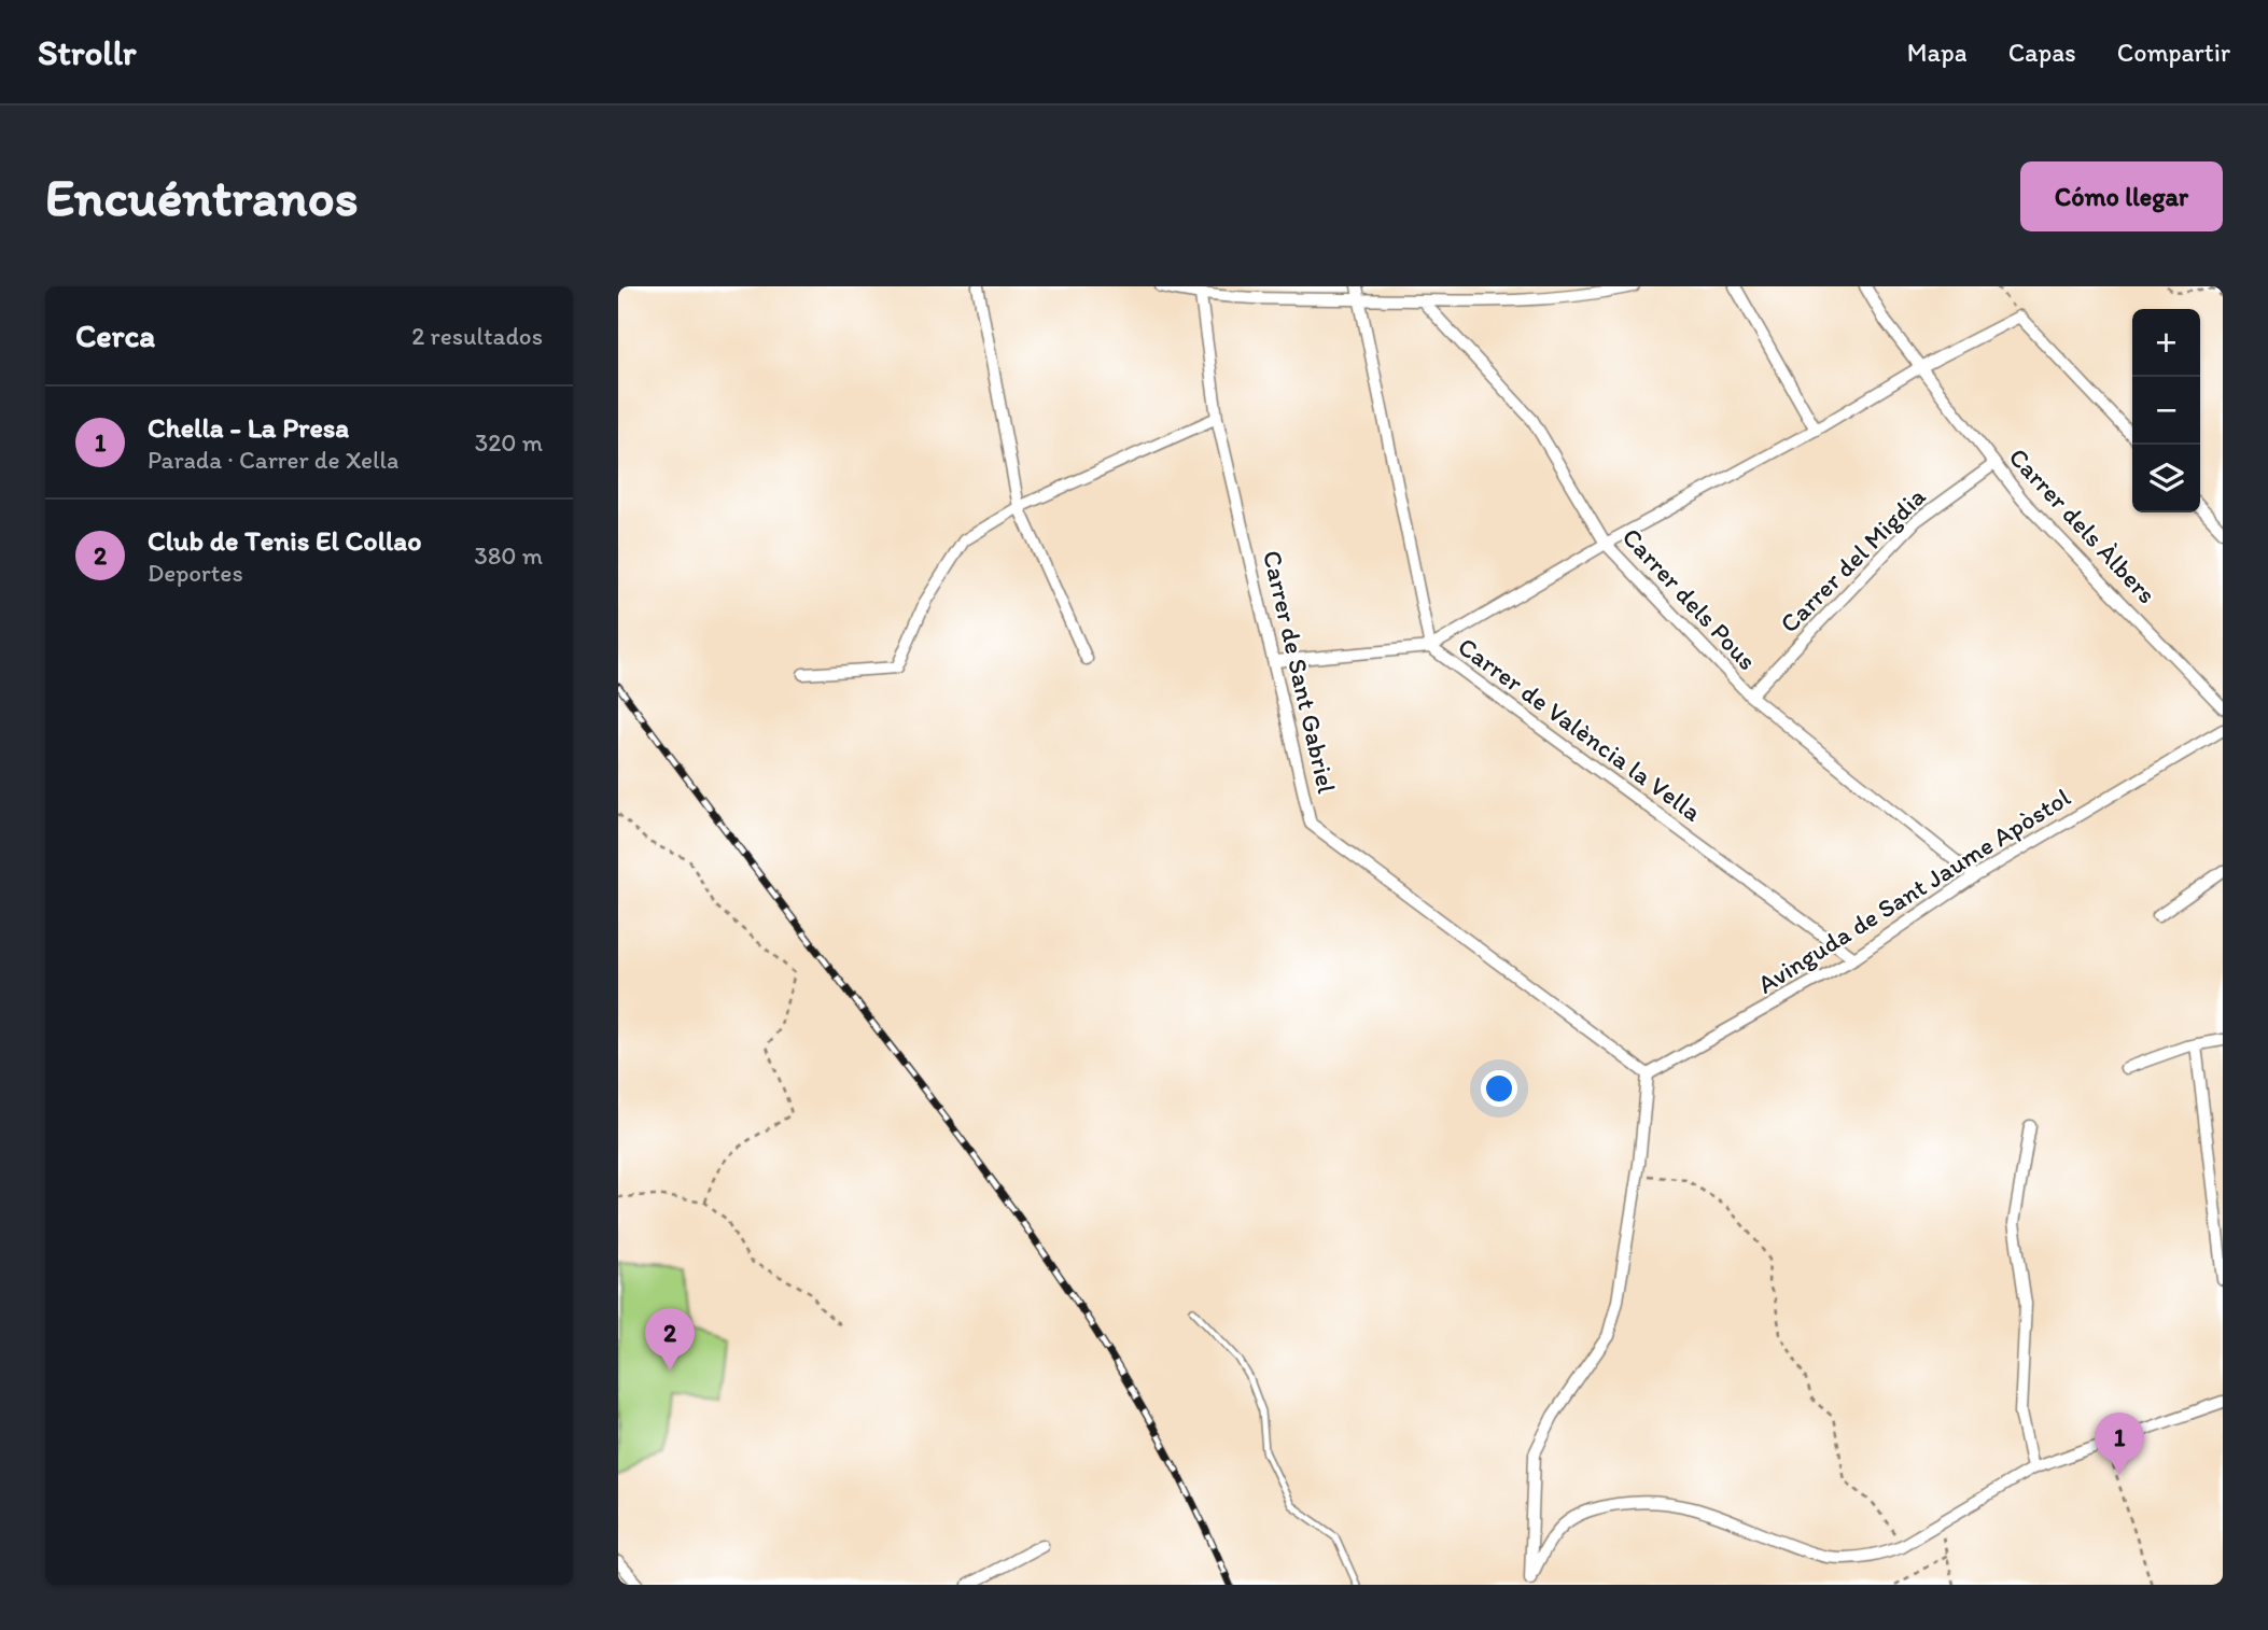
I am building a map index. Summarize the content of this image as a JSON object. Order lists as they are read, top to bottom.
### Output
{
  "streets": {
    "street": [
      "Carrer dels Àlbers",
      "Carrer del Migdia",
      "Carrer dels Pous",
      "Carrer de Sant Gabriel",
      "Carrer de València la Vella",
      "Avinguda de Sant Jaume Apòstol"
    ]
  },
  "crossings": [
    ["Carrer dels Àlbers", "Carrer del Migdia"],
    ["Carrer del Migdia", "Carrer dels Pous"],
    ["Carrer dels Pous", "Avinguda de Sant Jaume Apòstol"],
    ["Carrer de Sant Gabriel", "Avinguda de Sant Jaume Apòstol"],
    ["Carrer de València la Vella", "Avinguda de Sant Jaume Apòstol"]
  ],
  "page": {
    "header": "Strollr",
    "nav": ["Mapa", "Capas", "Compartir"],
    "buttons": "Cómo llegar",
    "title": "Encuéntranos",
    "heading": ["Cerca", "2 resultados"],
    "map_buttons": ["+", "−"],
    "list": [
      {
        "mark": "1",
        "name": "Chella - La Presa",
        "note": "Parada · Carrer de Xella",
        "value": "320 m"
      },
      {
        "mark": "2",
        "name": "Club de Tenis El Collao",
        "note": "Deportes",
        "value": "380 m"
      }
    ],
    "pins": ["2", "1"]
  }
}
